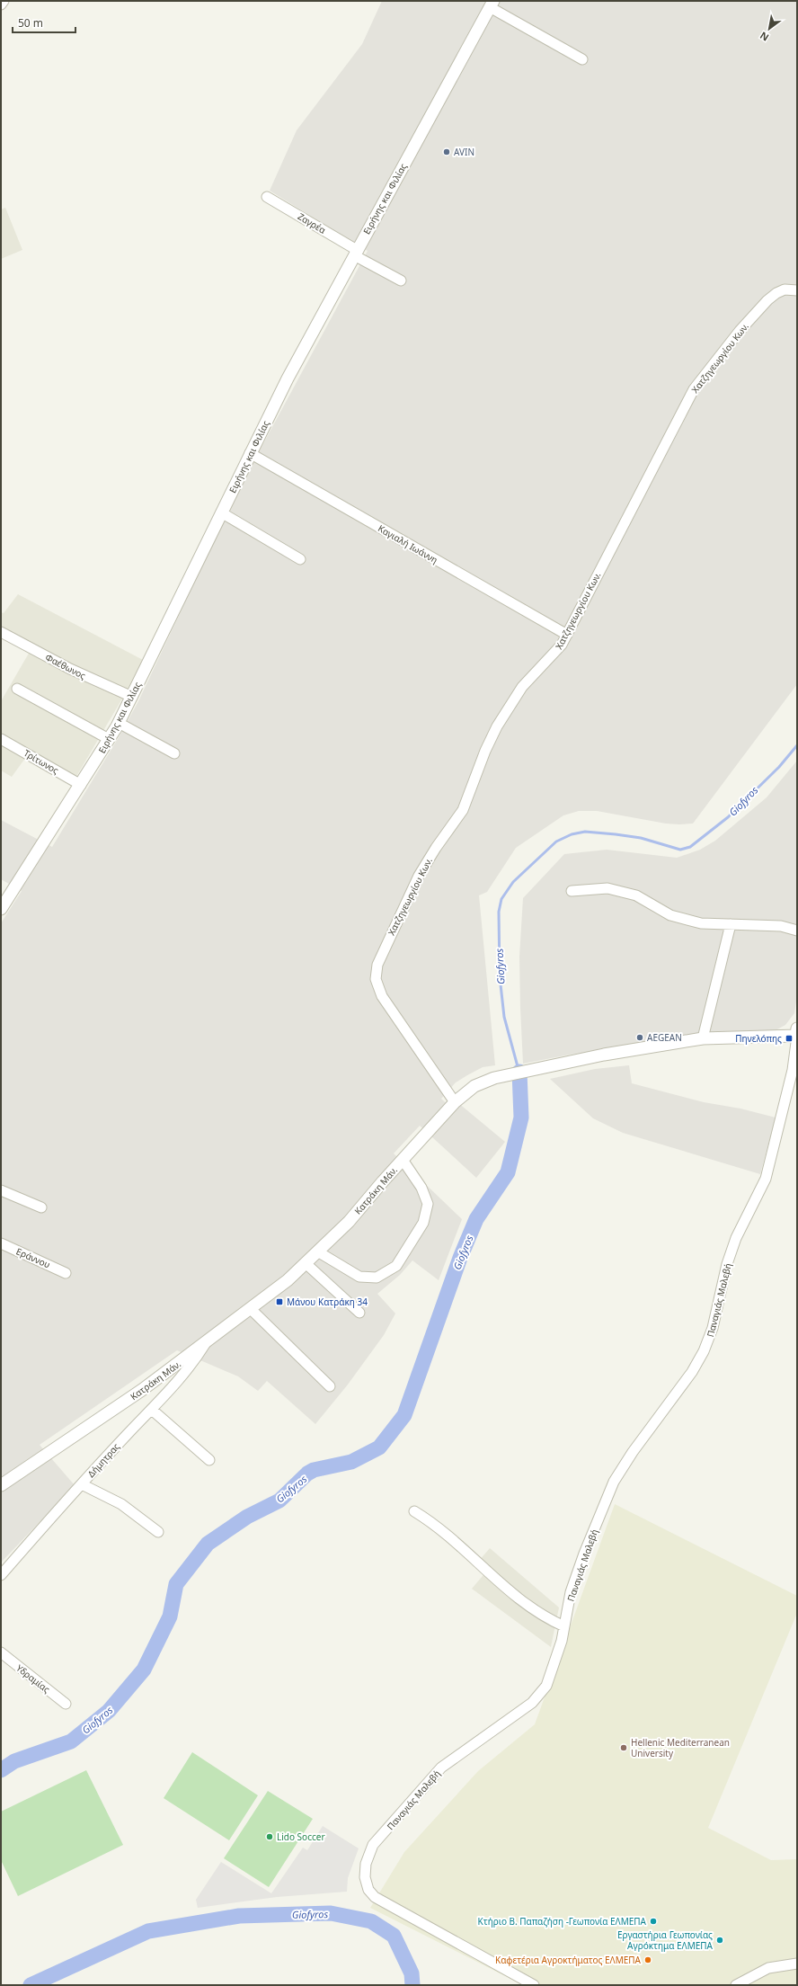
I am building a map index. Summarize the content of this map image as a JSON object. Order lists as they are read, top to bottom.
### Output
{
  "streets": {
    "street": [
      "Ειρήνης και Φιλίας",
      "Ζαγρέα",
      "Χατζηγεωργίου Κων.",
      "Καγιαλή Ιωάννη",
      "Φαέθωνος",
      "Τρίτωνος",
      "Κατράκη Μάν.",
      "Εράννου",
      "Παναγιάς Μαλεβή",
      "Δήμητρας",
      "Υδραμίας"
    ]
  },
  "crossings": [
    ["Ειρήνης και Φιλίας", "Ζαγρέα"],
    ["Ειρήνης και Φιλίας", "Καγιαλή Ιωάννη"],
    ["Ειρήνης και Φιλίας", "Φαέθωνος"],
    ["Ειρήνης και Φιλίας", "Τρίτωνος"],
    ["Χατζηγεωργίου Κων.", "Καγιαλή Ιωάννη"],
    ["Χατζηγεωργίου Κων.", "Κατράκη Μάν."],
    ["Κατράκη Μάν.", "Παναγιάς Μαλεβή"],
    ["Κατράκη Μάν.", "Δήμητρας"]
  ],
  "water": ["Giofyros"],
  "places": {
    "other": [
      "AVIN",
      "AEGEAN",
      "Hellenic Mediterranean University",
      "Lido Soccer",
      "Κτήριο Β. Παπαζήση -Γεωπονία ΕΛΜΕΠΑ",
      "Εργαστήρια Γεωπονίας Αγρόκτημα ΕΛΜΕΠΑ",
      "Καφετέρια Αγροκτήματος ΕΛΜΕΠΑ"
    ],
    "transit": ["Πηνελόπης", "Μάνου Κατράκη 34"]
  },
  "scale_bar": "50 m",
  "north": "bottom left"
}
